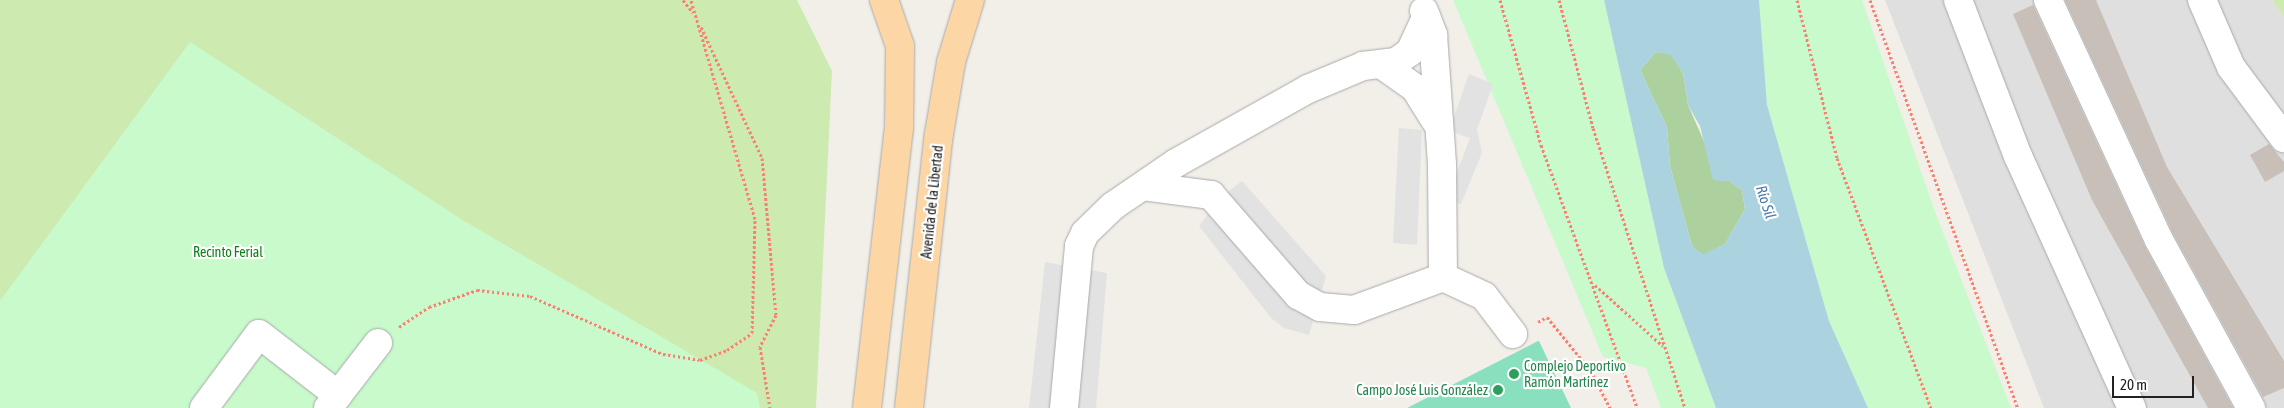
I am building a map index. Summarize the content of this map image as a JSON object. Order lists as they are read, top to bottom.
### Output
{
  "streets": {
    "main road": ["Avenida de la Libertad"]
  },
  "water": ["Río Sil"],
  "parks": ["Recinto Ferial"],
  "places": ["Complejo Deportivo Ramón Martínez", "Campo José Luis González"],
  "scale_bar": "20 m"
}
